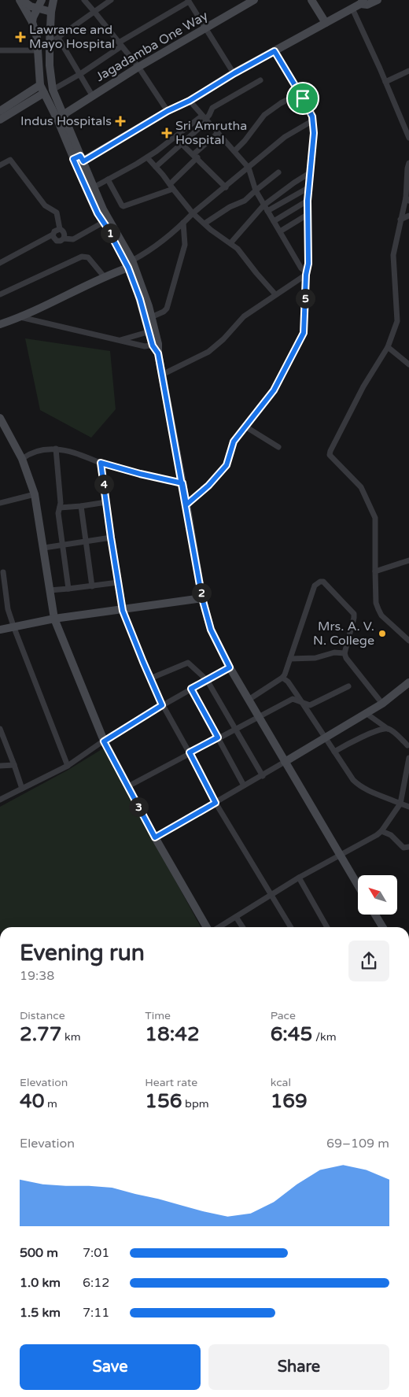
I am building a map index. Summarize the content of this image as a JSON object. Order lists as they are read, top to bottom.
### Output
{
  "streets": {
    "main road": ["Jagadamba One Way"]
  },
  "places": {
    "health": ["Lawrance and Mayo Hospital", "Indus Hospitals", "Sri Amrutha Hospital"],
    "other": ["Mrs. A. V. N. College"]
  },
  "north": "top left",
  "page": {
    "pins": [
      "1",
      "5",
      "4",
      "2",
      "3"
    ],
    "heading": ["Evening run", "19:38"],
    "stats": [
      ["Distance", "2.77 km"],
      ["Time", "18:42"],
      ["Pace", "6:45 /km"],
      ["Elevation", "40 m"],
      ["Heart rate", "156 bpm"],
      ["kcal", "169"]
    ],
    "chart": ["Elevation", "69–109 m"],
    "list": [
      {
        "name": "500 m",
        "note": "7:01"
      },
      {
        "name": "1.0 km",
        "note": "6:12"
      },
      {
        "name": "1.5 km",
        "note": "7:11"
      }
    ],
    "buttons": ["Save", "Share"]
  }
}
